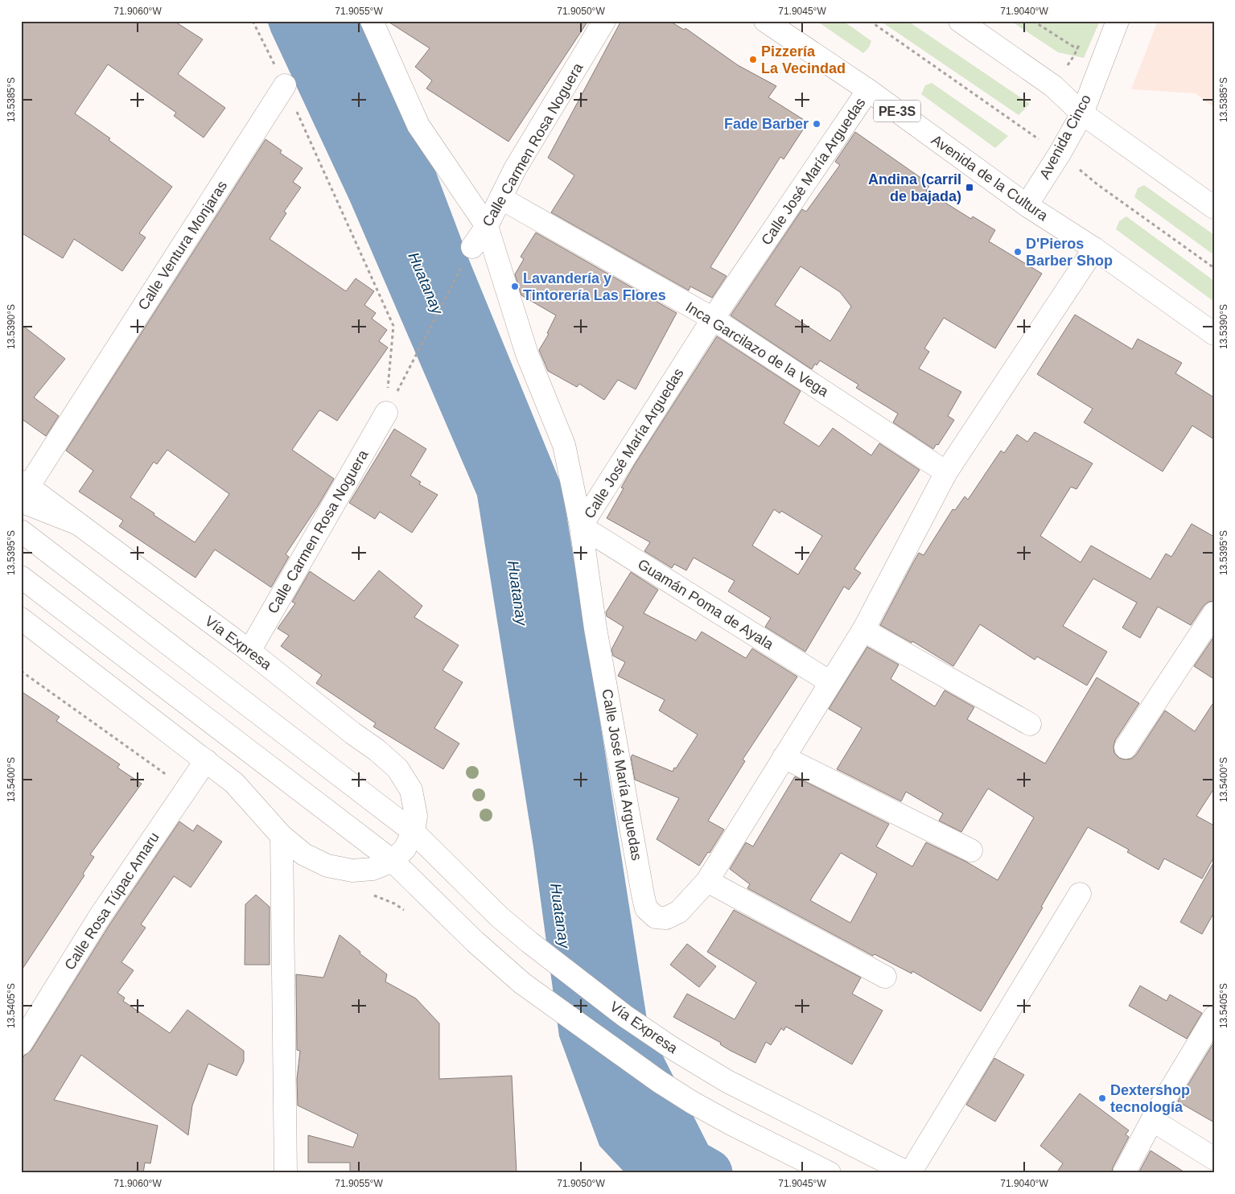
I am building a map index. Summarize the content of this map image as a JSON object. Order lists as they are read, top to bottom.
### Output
{
  "streets": {
    "main road": [
      "PE-3S",
      "Avenida Cinco",
      "Calle Carmen Rosa Noguera",
      "Calle José María Arguedas",
      "Avenida de la Cultura",
      "Calle Ventura Monjaras",
      "Inca Garcilazo de la Vega",
      "Guamán Poma de Ayala",
      "Vía Expresa",
      "Calle Rosa Túpac Amaru"
    ]
  },
  "crossings": [
    ["Avenida Cinco", "Avenida de la Cultura"],
    ["Calle Carmen Rosa Noguera", "Inca Garcilazo de la Vega"],
    ["Calle Carmen Rosa Noguera", "Vía Expresa"],
    ["Calle José María Arguedas", "Avenida de la Cultura"],
    ["Calle José María Arguedas", "Inca Garcilazo de la Vega"],
    ["Calle José María Arguedas", "Guamán Poma de Ayala"],
    ["Calle Ventura Monjaras", "Vía Expresa"],
    ["Vía Expresa", "Calle Rosa Túpac Amaru"]
  ],
  "water": ["Huatanay"],
  "places": {
    "other": [
      "Pizzería La Vecindad",
      "Fade Barber",
      "D'Pieros Barber Shop",
      "Lavandería y Tintorería Las Flores",
      "Dextershop tecnología"
    ],
    "transit": ["Andina (carril de bajada)"]
  },
  "coordinates": [
    "71.9060°W",
    "71.9055°W",
    "71.9050°W",
    "71.9045°W",
    "71.9040°W",
    "13.5385°S",
    "13.5390°S",
    "13.5395°S",
    "13.5400°S",
    "13.5405°S"
  ]
}
